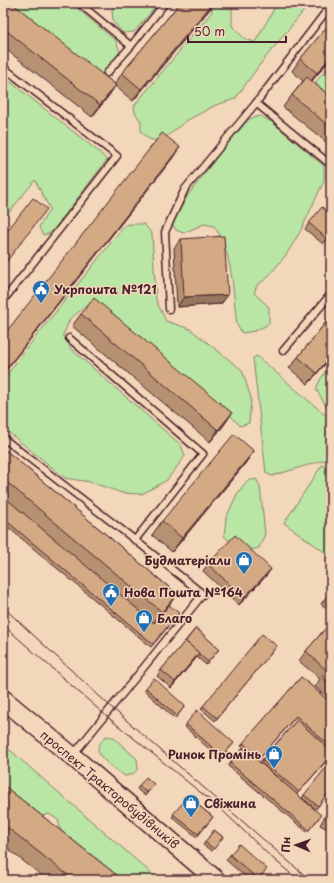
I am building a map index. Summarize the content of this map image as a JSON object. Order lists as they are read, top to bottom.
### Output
{
  "streets": {
    "main road": ["проспект Тракторобудівників"]
  },
  "places": {
    "public building": ["Укрпошта №121", "Нова Пошта №164"],
    "shop": [
      "Будматеріали",
      "Благо",
      "Ринок Промінь",
      "Свіжина"
    ]
  },
  "scale_bar": "50 m",
  "north": "left"
}
